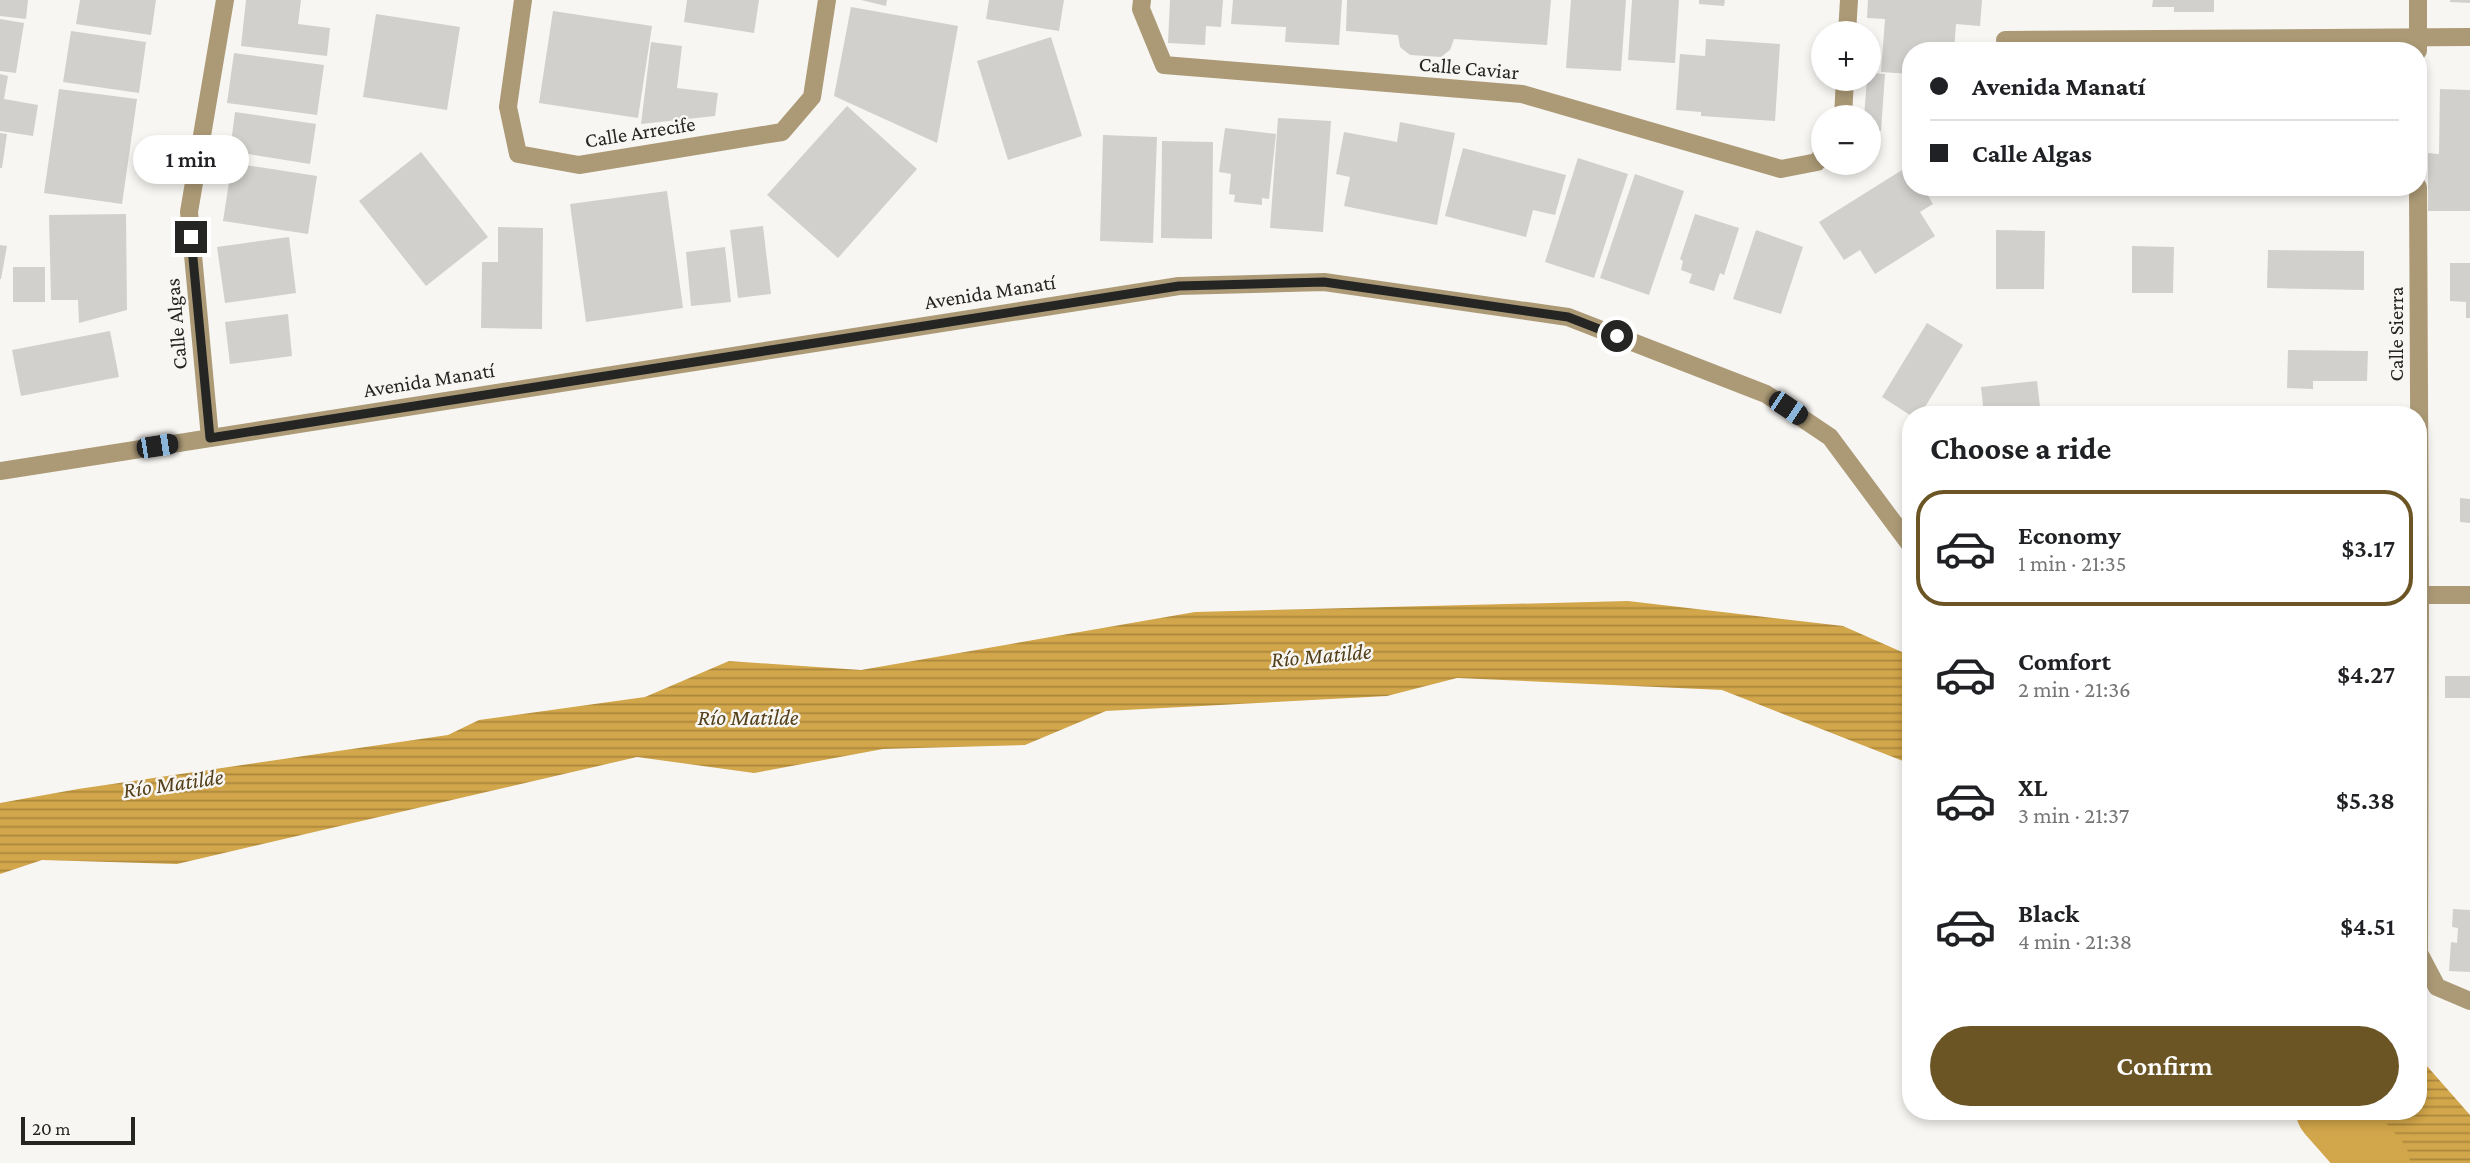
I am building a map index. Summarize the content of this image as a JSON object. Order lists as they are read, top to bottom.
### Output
{
  "streets": {
    "street": [
      "Calle Caviar",
      "Calle Arrecife",
      "Avenida Manatí",
      "Calle Algas",
      "Calle Sierra"
    ]
  },
  "crossings": [
    ["Avenida Manatí", "Calle Algas"]
  ],
  "water": ["Río Matilde"],
  "scale_bar": "20 m",
  "page": {
    "map_buttons": ["+", "−"],
    "banner": ["Avenida Manatí", "Calle Algas"],
    "bubble": "1 min",
    "heading": "Choose a ride",
    "list": [
      {
        "name": "Economy",
        "note": "1 min · 21:35",
        "value": "$3.17"
      },
      {
        "name": "Comfort",
        "note": "2 min · 21:36",
        "value": "$4.27"
      },
      {
        "name": "XL",
        "note": "3 min · 21:37",
        "value": "$5.38"
      },
      {
        "name": "Black",
        "note": "4 min · 21:38",
        "value": "$4.51"
      }
    ],
    "buttons": "Confirm",
    "scale": "20 m"
  }
}
